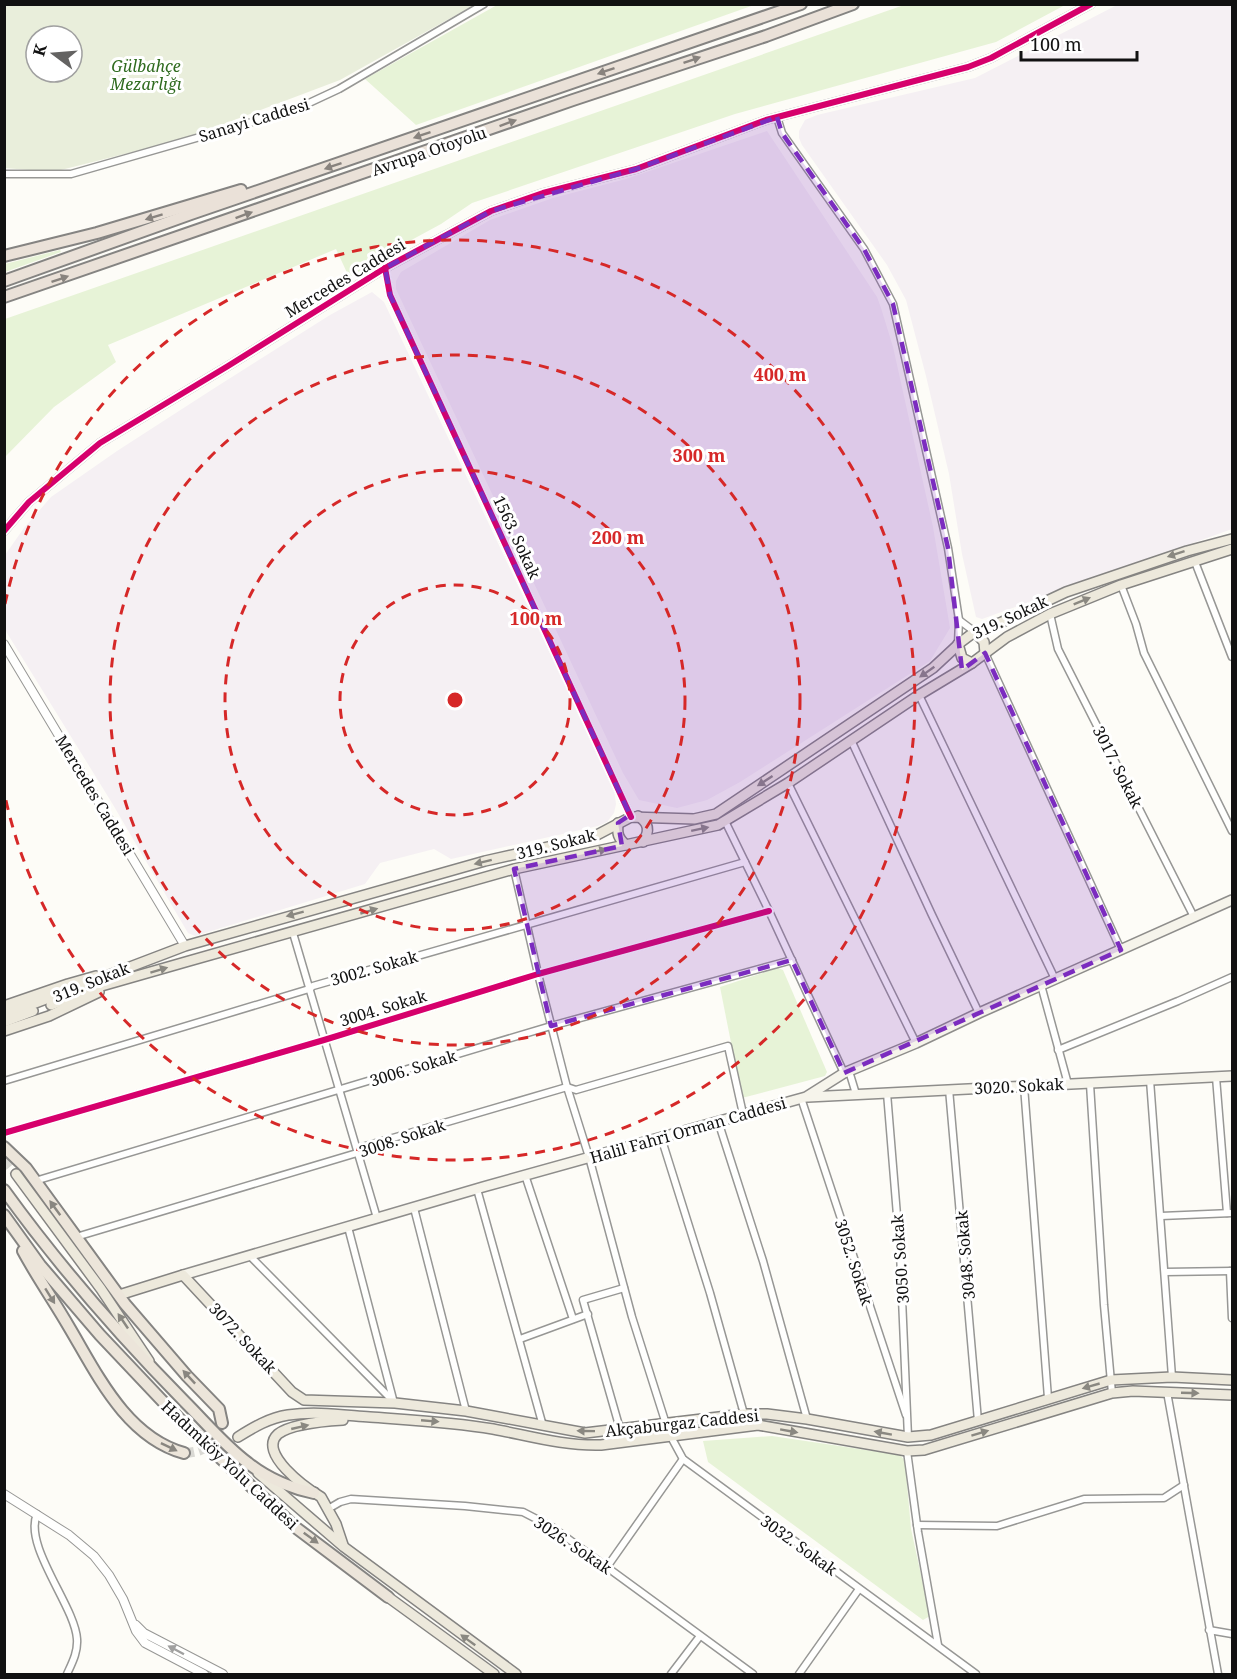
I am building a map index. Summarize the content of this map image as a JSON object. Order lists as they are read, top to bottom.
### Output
{
  "streets": {
    "highway": ["Avrupa Otoyolu", "Hadımköy Yolu Caddesi"],
    "main road": [
      "319. Sokak",
      "3020. Sokak",
      "Halil Fahri Orman Caddesi",
      "3072. Sokak",
      "Akçaburgaz Caddesi"
    ],
    "street": [
      "Sanayi Caddesi",
      "Mercedes Caddesi",
      "1563. Sokak",
      "3017. Sokak",
      "3002. Sokak",
      "3004. Sokak",
      "3006. Sokak",
      "3008. Sokak",
      "3048. Sokak",
      "3050. Sokak",
      "3052. Sokak",
      "3026. Sokak",
      "3032. Sokak"
    ]
  },
  "crossings": [
    ["Mercedes Caddesi", "1563. Sokak"],
    ["Mercedes Caddesi", "319. Sokak"],
    ["1563. Sokak", "319. Sokak"],
    ["319. Sokak", "3017. Sokak"],
    ["3017. Sokak", "Halil Fahri Orman Caddesi"],
    ["3020. Sokak", "Halil Fahri Orman Caddesi"],
    ["3020. Sokak", "3048. Sokak"],
    ["3020. Sokak", "3050. Sokak"],
    ["3020. Sokak", "3052. Sokak"],
    ["Halil Fahri Orman Caddesi", "3008. Sokak"],
    ["Halil Fahri Orman Caddesi", "3052. Sokak"],
    ["Halil Fahri Orman Caddesi", "3072. Sokak"],
    ["3048. Sokak", "Akçaburgaz Caddesi"],
    ["3050. Sokak", "3052. Sokak"],
    ["3050. Sokak", "Akçaburgaz Caddesi"],
    ["3072. Sokak", "Akçaburgaz Caddesi"],
    ["Akçaburgaz Caddesi", "3032. Sokak"]
  ],
  "parks": ["Gülbahçe Mezarlığı"],
  "scale_bar": "100 m",
  "north": "left",
  "rings": [
    "400 m",
    "300 m",
    "200 m",
    "100 m"
  ]
}
